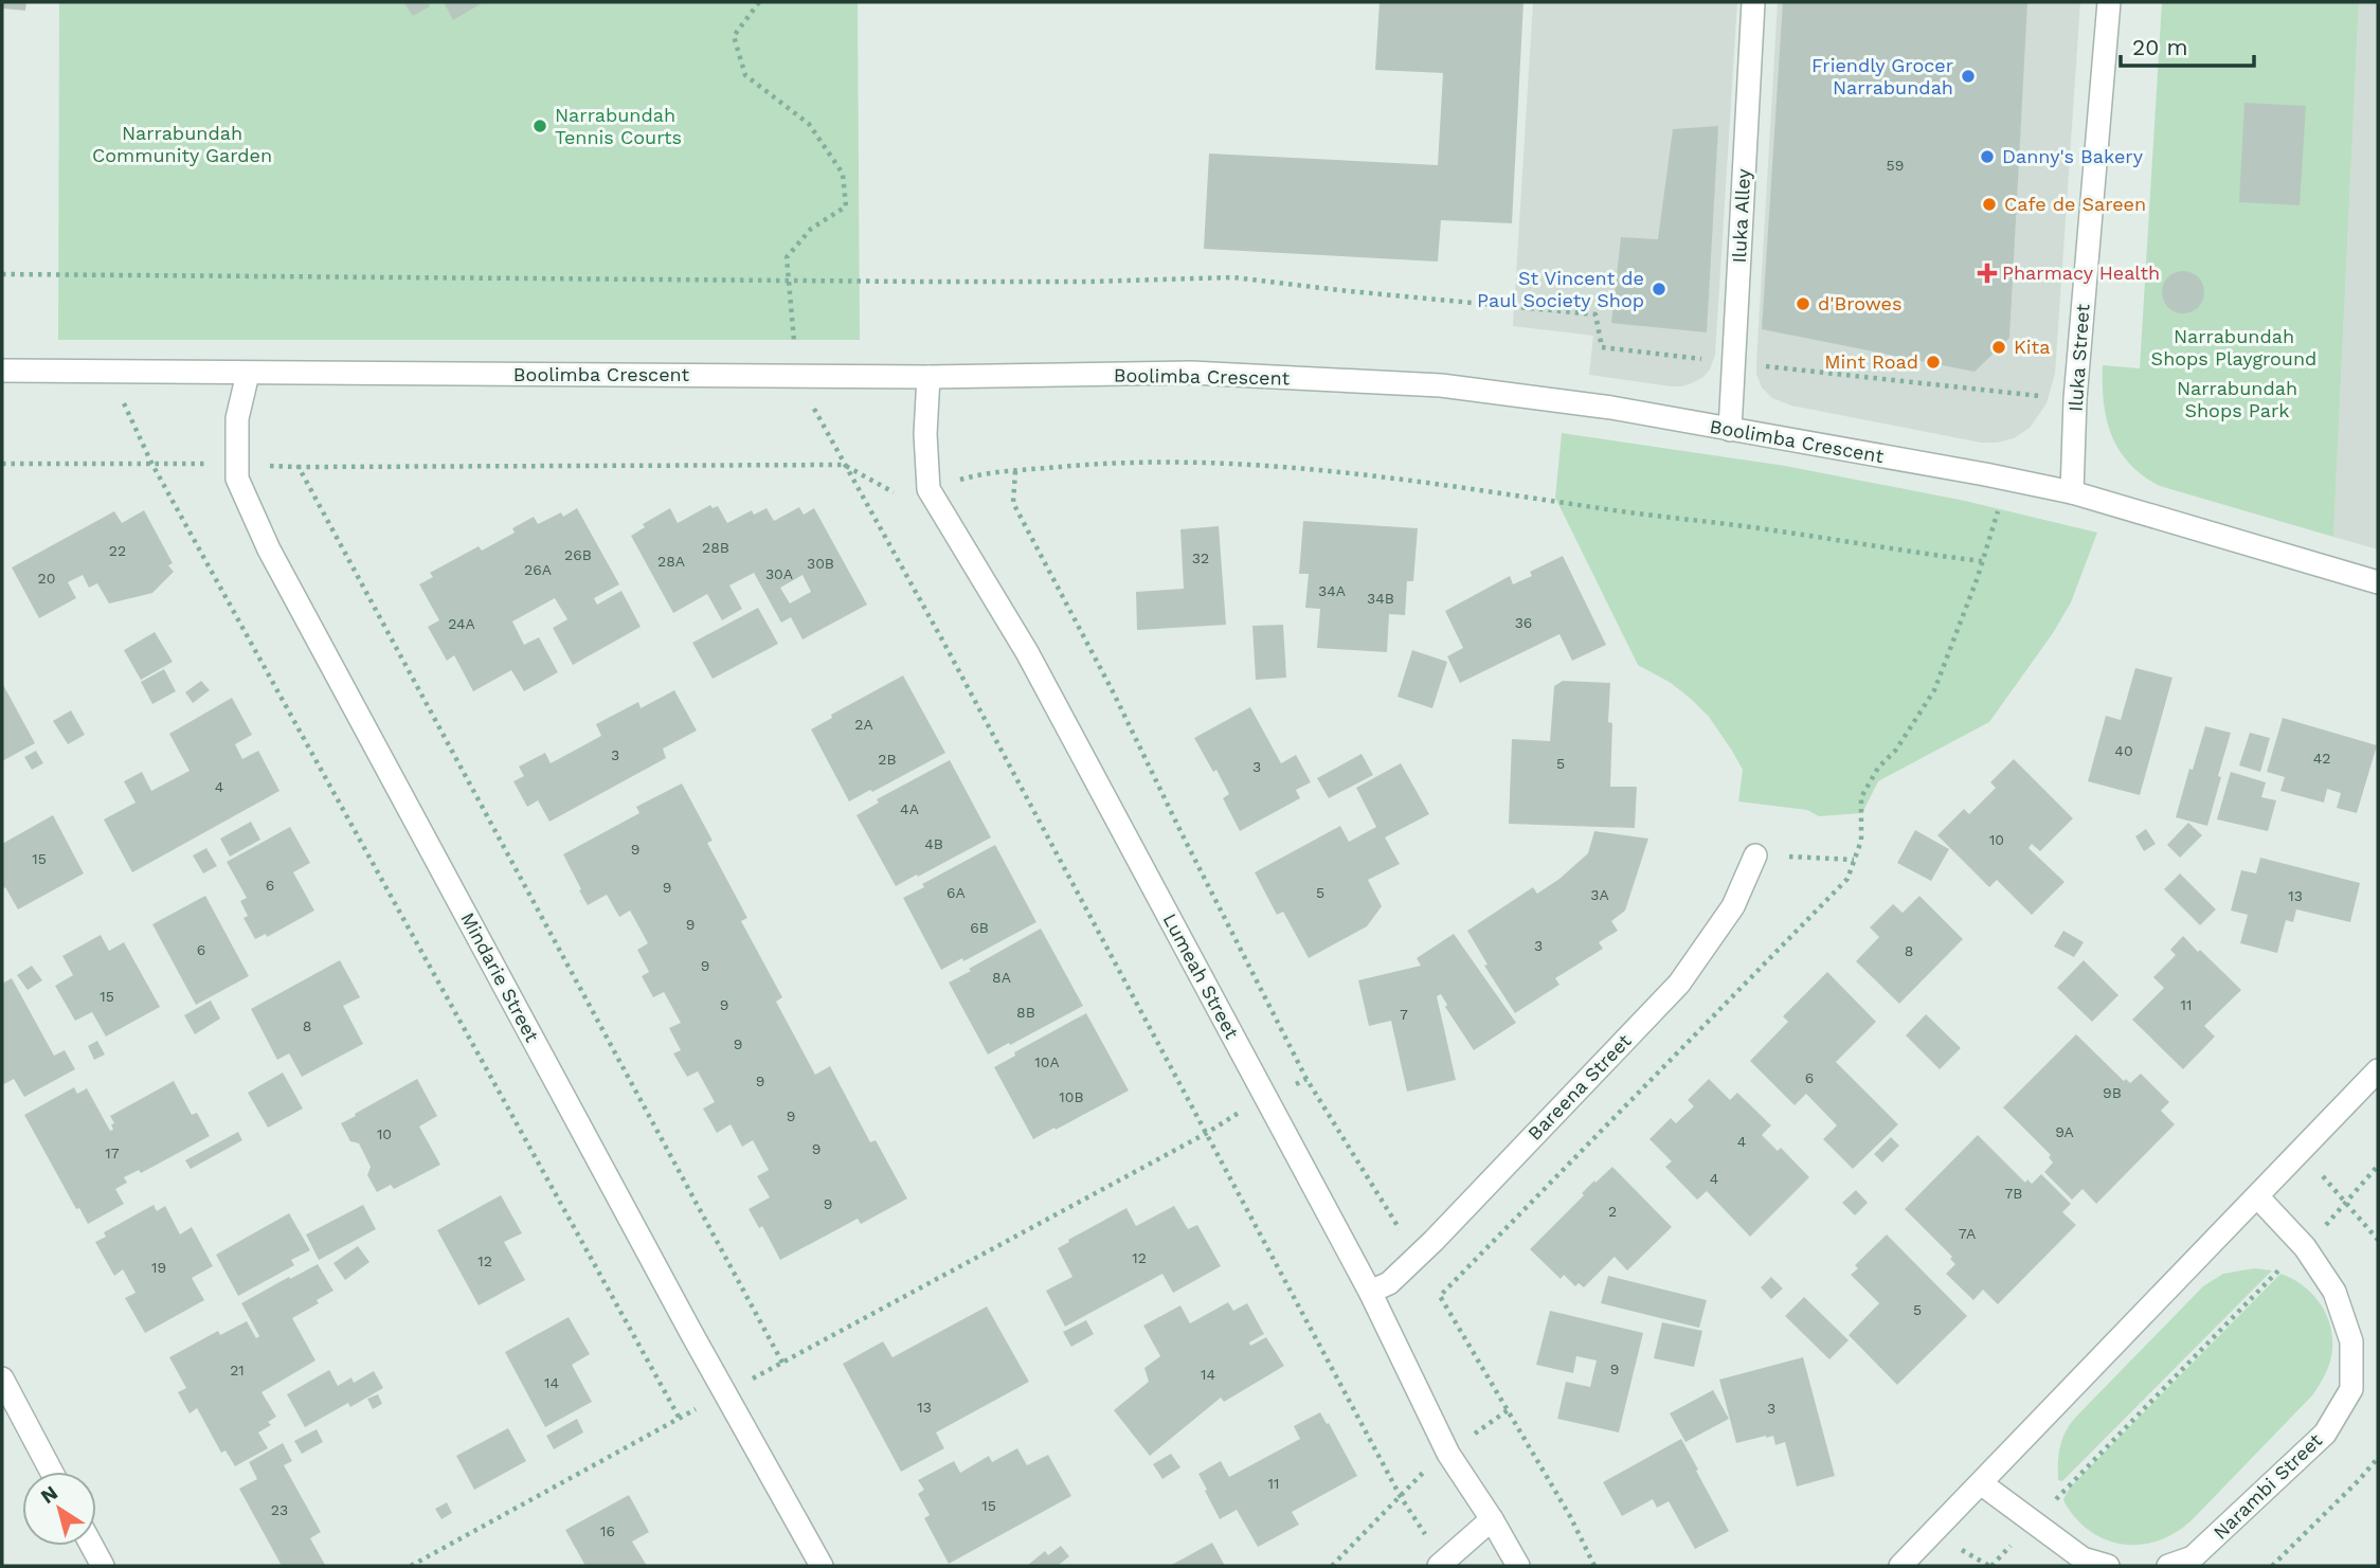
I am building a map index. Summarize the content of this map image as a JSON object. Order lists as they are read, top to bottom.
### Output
{
  "streets": {
    "street": [
      "Iluka Alley",
      "Iluka Street",
      "Boolimba Crescent",
      "Lumeah Street",
      "Mindarie Street",
      "Bareena Street",
      "Narambi Street"
    ]
  },
  "crossings": [
    ["Iluka Alley", "Boolimba Crescent"],
    ["Iluka Street", "Boolimba Crescent"],
    ["Boolimba Crescent", "Lumeah Street"],
    ["Boolimba Crescent", "Mindarie Street"],
    ["Lumeah Street", "Bareena Street"]
  ],
  "parks": ["Narrabundah Community Garden", "Narrabundah Shops Playground", "Narrabundah Shops Park"],
  "places": {
    "other": [
      "Friendly Grocer Narrabundah",
      "Narrabundah Tennis Courts",
      "Danny's Bakery",
      "Cafe de Sareen",
      "St Vincent de Paul Society Shop",
      "d'Browes",
      "Kita",
      "Mint Road"
    ],
    "health": ["Pharmacy Health"]
  },
  "house_numbers": [
    "59",
    "28B",
    "22",
    "26B",
    "32",
    "28A",
    "30B",
    "26A",
    "30A",
    "20",
    "34A",
    "34B",
    "36",
    "24A",
    "2A",
    "40",
    "3",
    "42",
    "2B",
    "5",
    "3",
    "4",
    "4A",
    "10",
    "4B",
    "9",
    "15",
    "6",
    "9",
    "6A",
    "5",
    "3A",
    "13",
    "9",
    "6B",
    "3",
    "6",
    "8",
    "9",
    "8A",
    "15",
    "9",
    "11",
    "8B",
    "7",
    "8",
    "9",
    "10A",
    "6",
    "9",
    "9B",
    "10B",
    "9",
    "9A",
    "10",
    "4",
    "9",
    "17",
    "4",
    "7B",
    "9",
    "2",
    "7A",
    "12",
    "12",
    "19",
    "5",
    "9",
    "21",
    "14",
    "14",
    "13",
    "3",
    "11",
    "15",
    "23",
    "16"
  ],
  "scale_bar": "20 m",
  "north": "top left"
}
